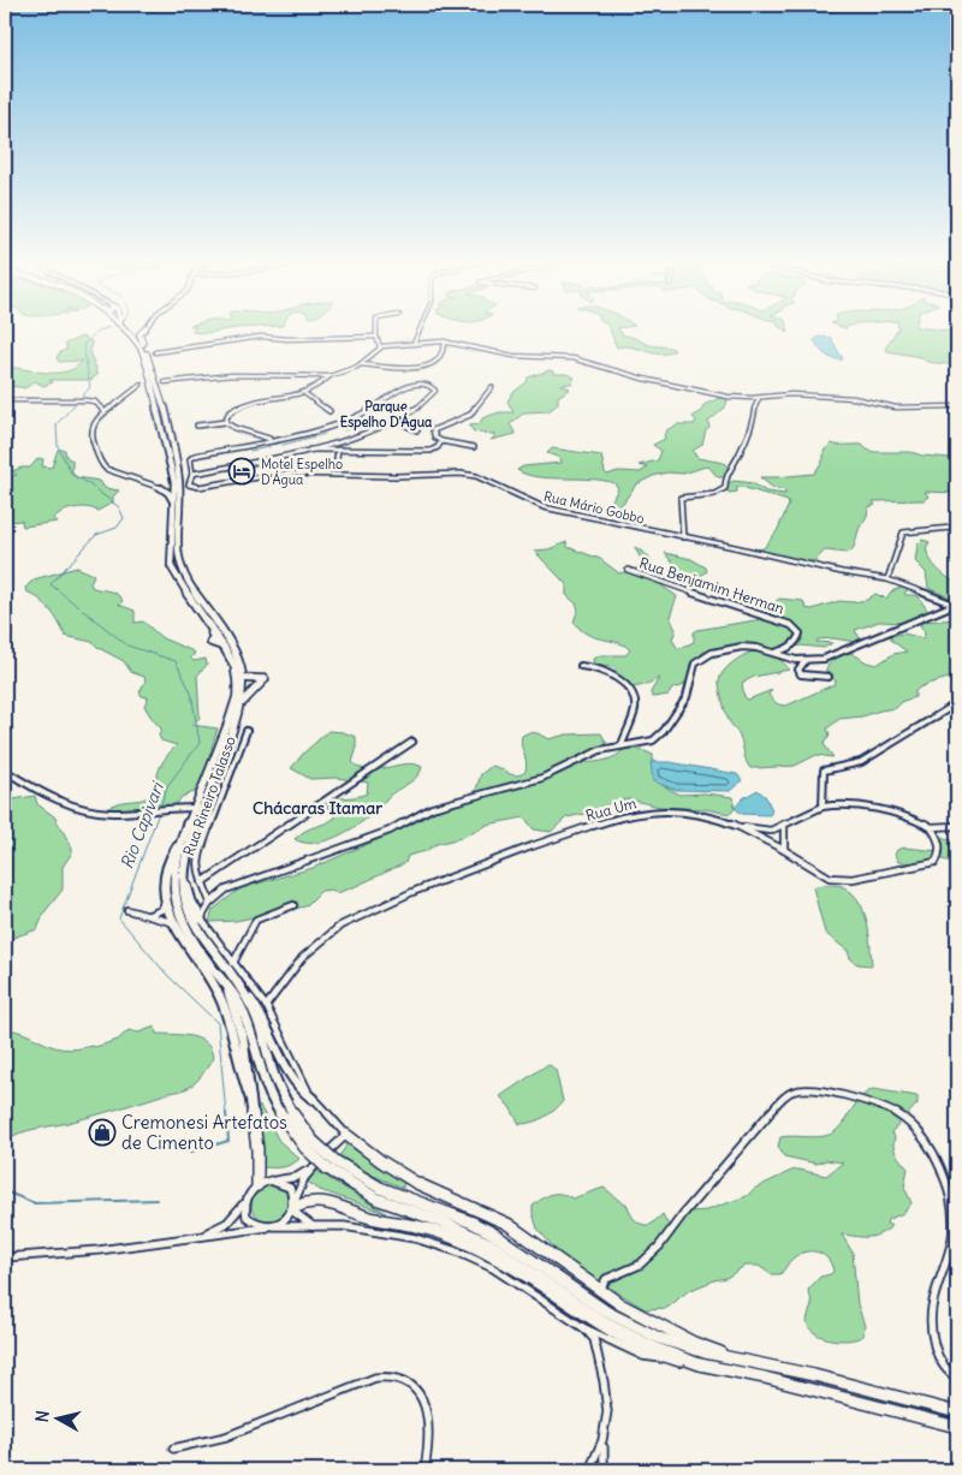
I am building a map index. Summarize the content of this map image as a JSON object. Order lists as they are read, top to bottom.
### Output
{
  "streets": {
    "street": [
      "Rua Mário Gobbo",
      "Rua Benjamim Herman",
      "Rua Rineiro Talasso",
      "Rua Um"
    ]
  },
  "districts": ["Parque Espelho D'Água", "Chácaras Itamar"],
  "water": ["Rio Capivari"],
  "places": {
    "hotel": ["Motel Espelho D'Água"],
    "shop": ["Cremonesi Artefatos de Cimento"]
  },
  "north": "left"
}
